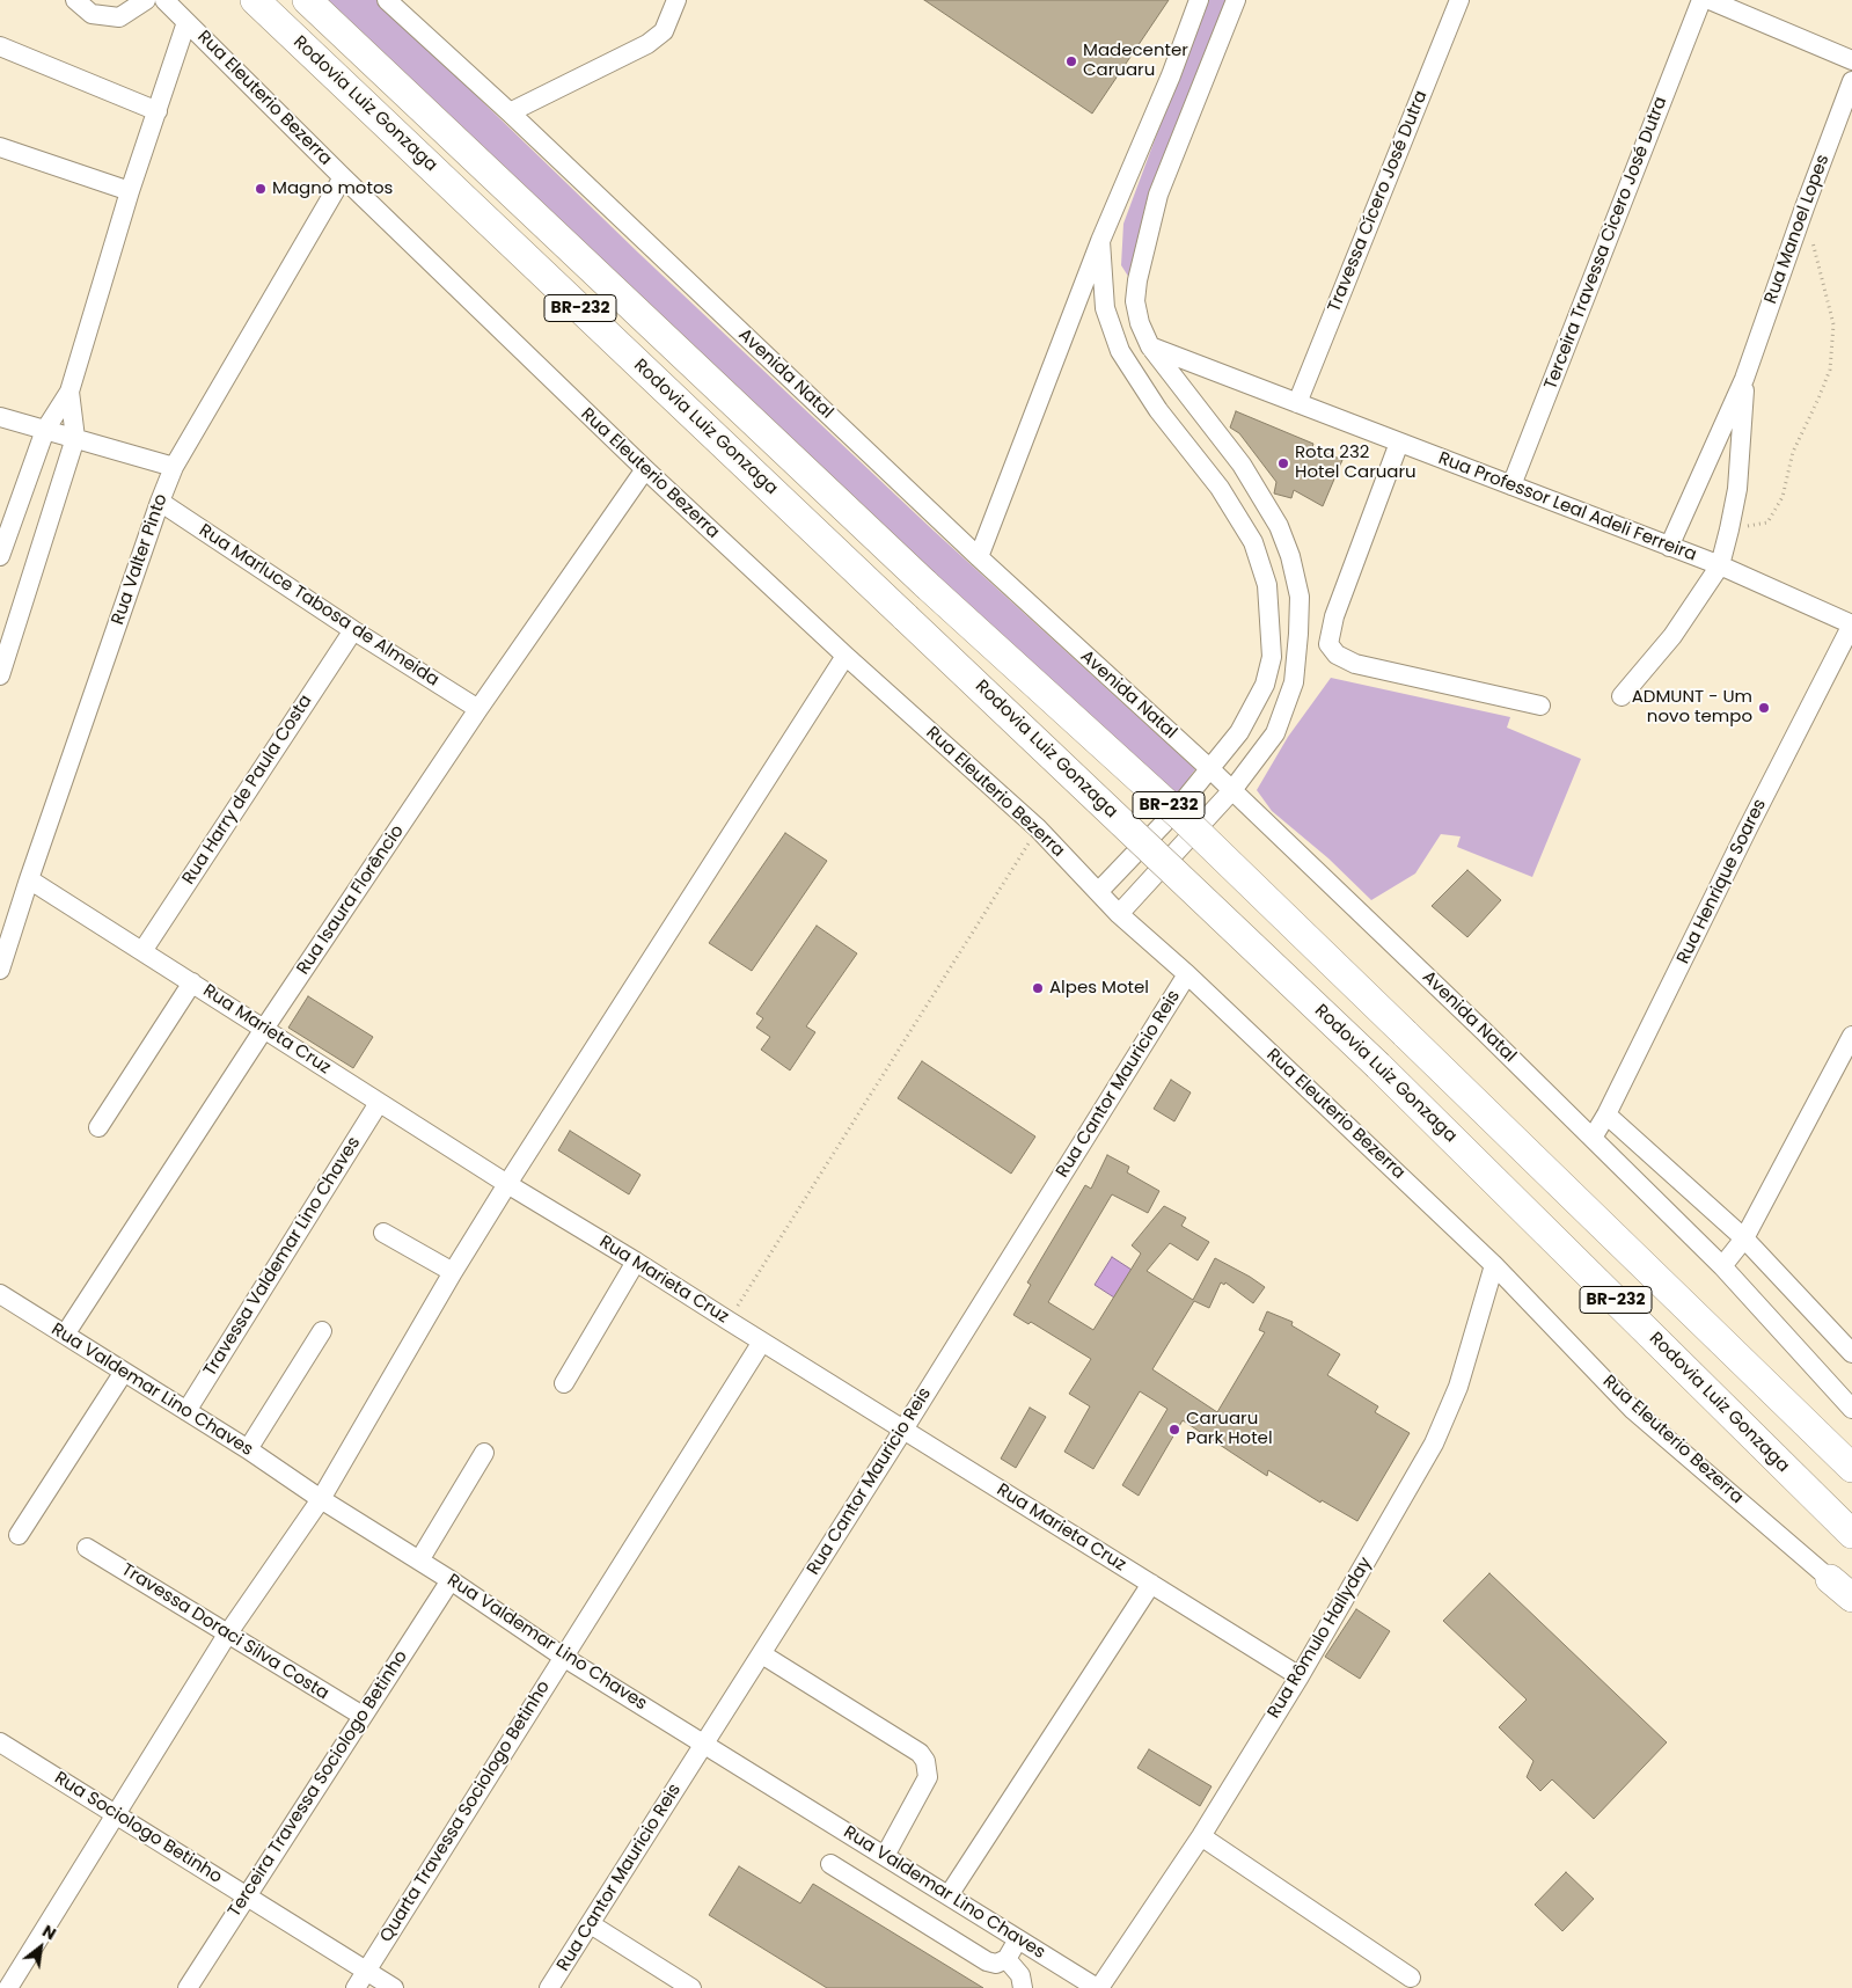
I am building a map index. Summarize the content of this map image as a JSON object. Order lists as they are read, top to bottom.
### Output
{
  "streets": {
    "highway": ["Rodovia Luiz Gonzaga", "BR-232"],
    "street": [
      "Rua Eleuterio Bezerra",
      "Travessa Cícero José Dutra",
      "Rua Manoel Lopes",
      "Terceira Travessa Cicero José Dutra",
      "Avenida Natal",
      "Rua Professor Leal Adeli Ferreira",
      "Rua Valter Pinto",
      "Rua Marluce Tabosa de Almeida",
      "Rua Harry de Paula Costa",
      "Rua Henrique Soares",
      "Rua Isaura Florêncio",
      "Rua Marieta Cruz",
      "Rua Cantor Mauricio Reis",
      "Travessa Valdemar Lino Chaves",
      "Rua Valdemar Lino Chaves",
      "Travessa Doraci Silva Costa",
      "Rua Rômulo Hallyday",
      "Terceira Travessa Sociologo Betinho",
      "Quarta Travessa Sociologo Betinho",
      "Rua Sociologo Betinho"
    ]
  },
  "crossings": [
    ["Rua Eleuterio Bezerra", "Rua Valter Pinto"],
    ["Rua Eleuterio Bezerra", "Rua Isaura Florêncio"],
    ["Rua Eleuterio Bezerra", "Rua Cantor Mauricio Reis"],
    ["Rua Eleuterio Bezerra", "Rua Rômulo Hallyday"],
    ["Travessa Cícero José Dutra", "Rua Professor Leal Adeli Ferreira"],
    ["Rua Manoel Lopes", "Rua Professor Leal Adeli Ferreira"],
    ["Terceira Travessa Cicero José Dutra", "Rua Professor Leal Adeli Ferreira"],
    ["Avenida Natal", "Rua Henrique Soares"],
    ["Rua Professor Leal Adeli Ferreira", "Rua Henrique Soares"],
    ["Rua Valter Pinto", "Rua Marluce Tabosa de Almeida"],
    ["Rua Valter Pinto", "Rua Marieta Cruz"],
    ["Rua Marluce Tabosa de Almeida", "Rua Harry de Paula Costa"],
    ["Rua Marluce Tabosa de Almeida", "Rua Isaura Florêncio"],
    ["Rua Harry de Paula Costa", "Rua Marieta Cruz"],
    ["Rua Isaura Florêncio", "Rua Marieta Cruz"],
    ["Rua Isaura Florêncio", "Rua Valdemar Lino Chaves"],
    ["Rua Marieta Cruz", "Rua Cantor Mauricio Reis"],
    ["Rua Marieta Cruz", "Travessa Valdemar Lino Chaves"],
    ["Rua Marieta Cruz", "Rua Rômulo Hallyday"],
    ["Rua Marieta Cruz", "Quarta Travessa Sociologo Betinho"],
    ["Rua Cantor Mauricio Reis", "Rua Valdemar Lino Chaves"],
    ["Travessa Valdemar Lino Chaves", "Rua Valdemar Lino Chaves"],
    ["Rua Valdemar Lino Chaves", "Rua Rômulo Hallyday"],
    ["Rua Valdemar Lino Chaves", "Terceira Travessa Sociologo Betinho"],
    ["Rua Valdemar Lino Chaves", "Quarta Travessa Sociologo Betinho"],
    ["Travessa Doraci Silva Costa", "Terceira Travessa Sociologo Betinho"],
    ["Terceira Travessa Sociologo Betinho", "Rua Sociologo Betinho"],
    ["Quarta Travessa Sociologo Betinho", "Rua Sociologo Betinho"]
  ],
  "places": [
    "Madecenter Caruaru",
    "Magno motos",
    "Rota 232 Hotel Caruaru",
    "ADMUNT - Um novo tempo",
    "Alpes Motel",
    "Caruaru Park Hotel"
  ],
  "north": "top right"
}
